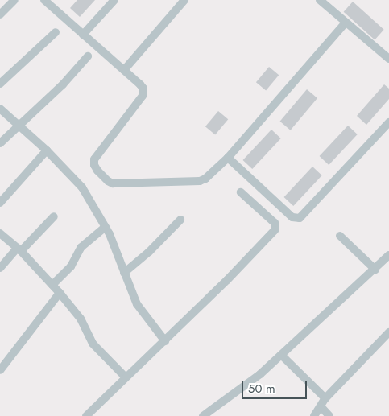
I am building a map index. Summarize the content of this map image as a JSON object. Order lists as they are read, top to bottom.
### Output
{
  "scale_bar": "50 m"
}
